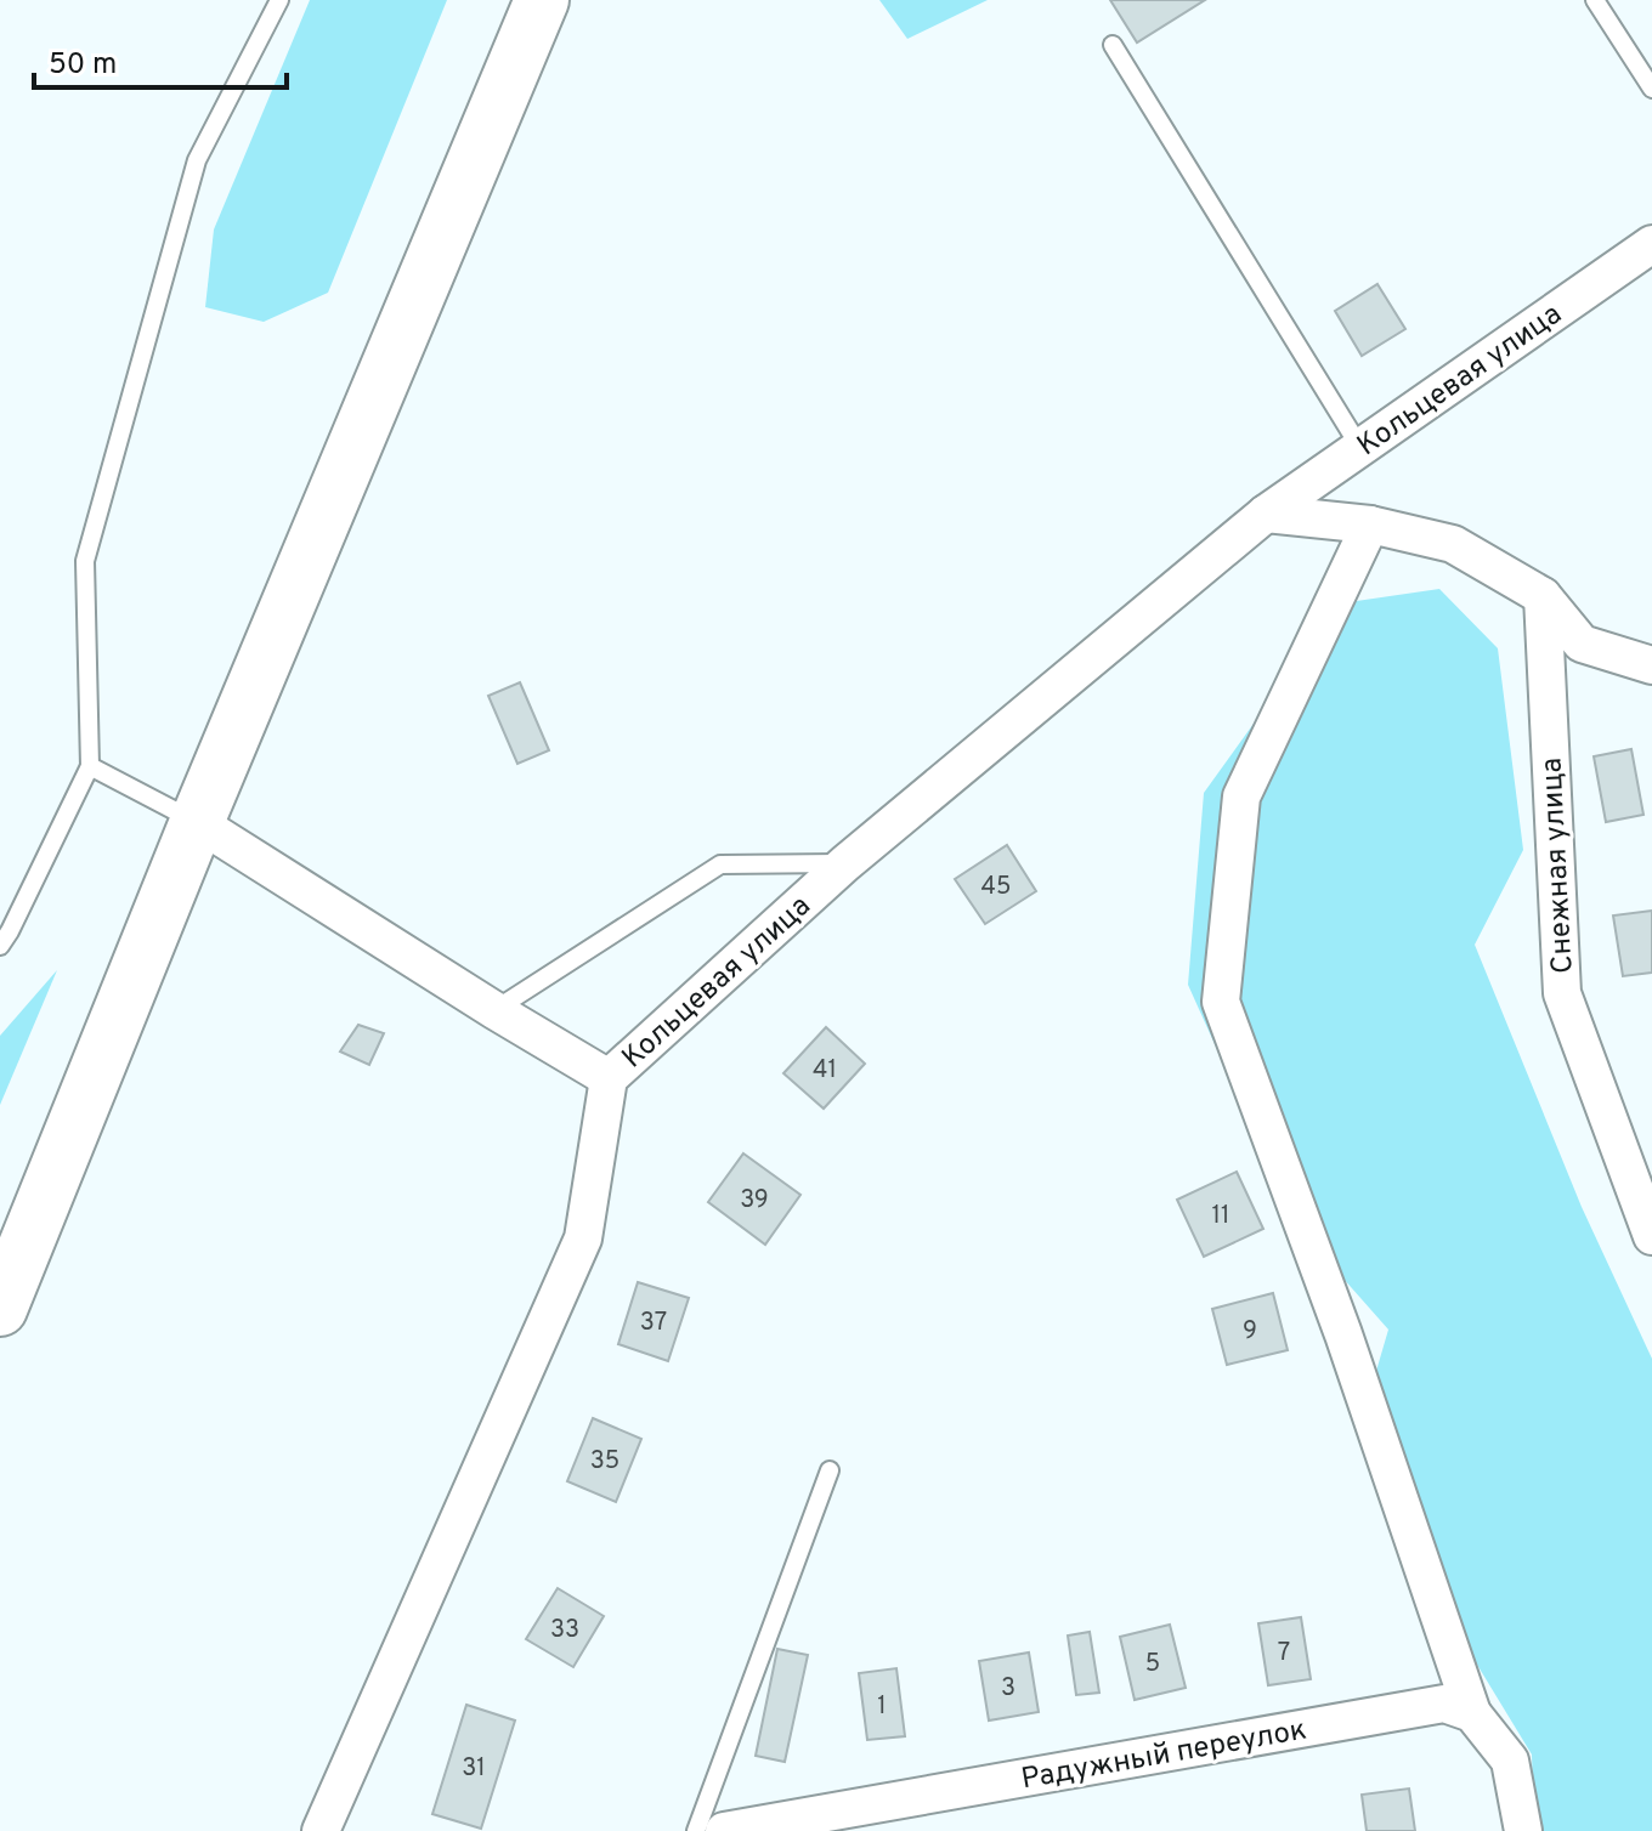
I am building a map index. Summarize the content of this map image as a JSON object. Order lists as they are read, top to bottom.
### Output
{
  "streets": {
    "street": ["Кольцевая улица", "Снежная улица", "Радужный переулок"]
  },
  "house_numbers": [
    "45",
    "41",
    "39",
    "11",
    "37",
    "9",
    "35",
    "33",
    "7",
    "5",
    "3",
    "1",
    "31"
  ],
  "scale_bar": "50 m"
}
